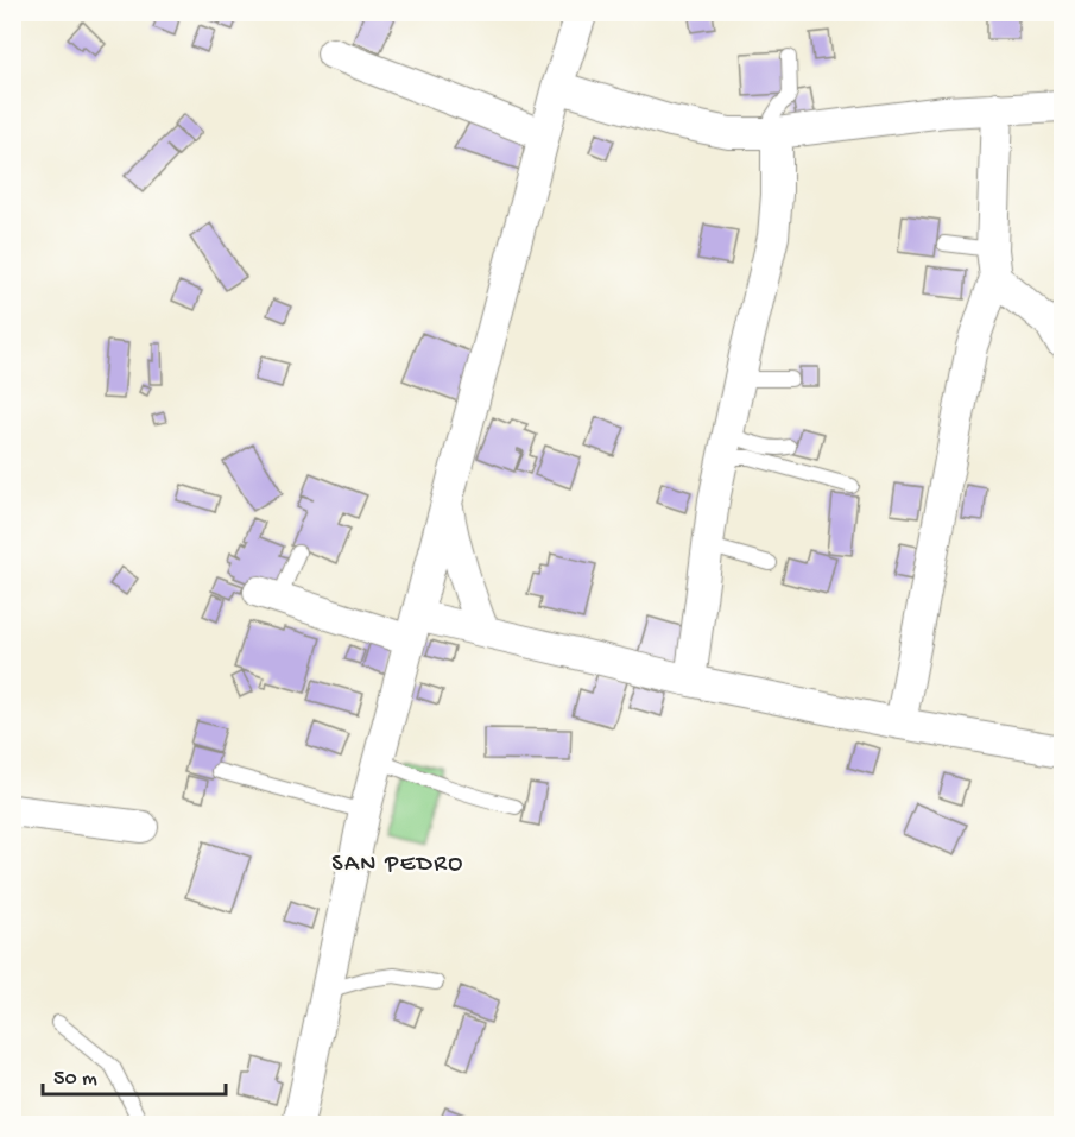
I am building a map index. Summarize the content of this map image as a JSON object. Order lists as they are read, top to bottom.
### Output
{
  "districts": ["SAN PEDRO"],
  "scale_bar": "50 m"
}
